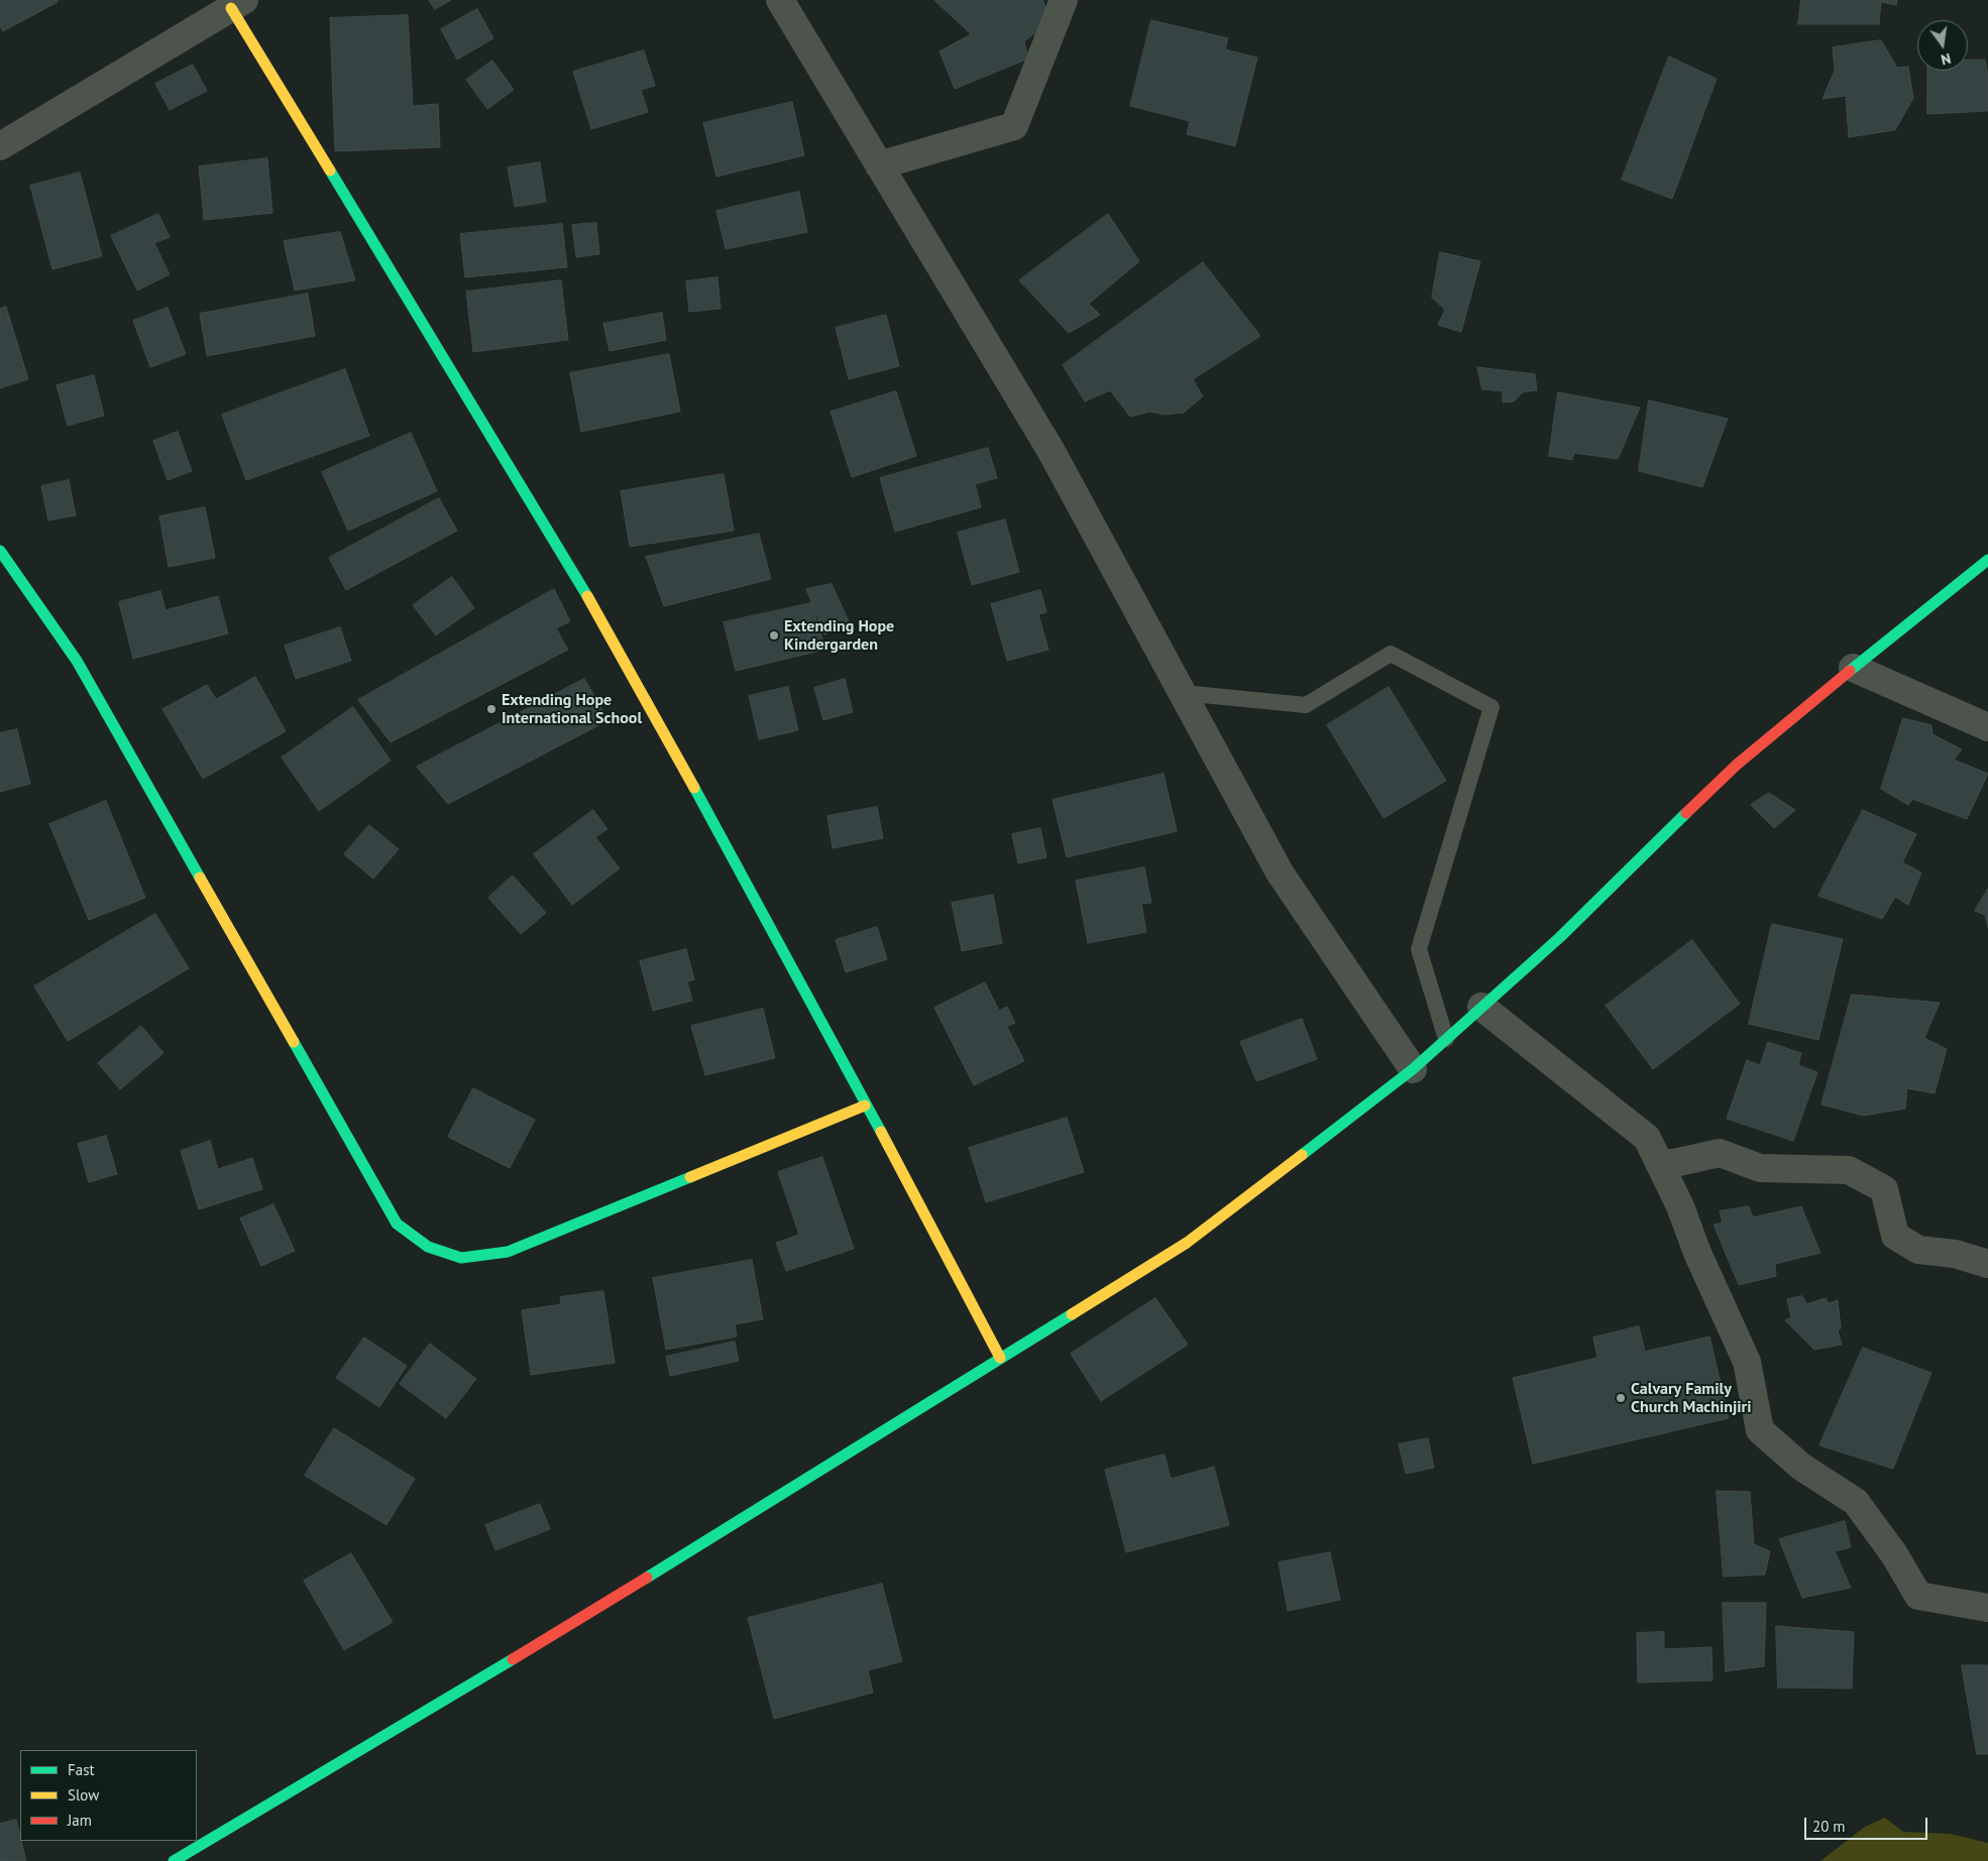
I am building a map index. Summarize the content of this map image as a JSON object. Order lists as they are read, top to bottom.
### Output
{
  "places": ["Extending Hope Kindergarden", "Extending Hope International School", "Calvary Family Church Machinjiri"],
  "legend": ["Fast", "Slow", "Jam"],
  "scale_bar": "20 m",
  "north": "bottom"
}
